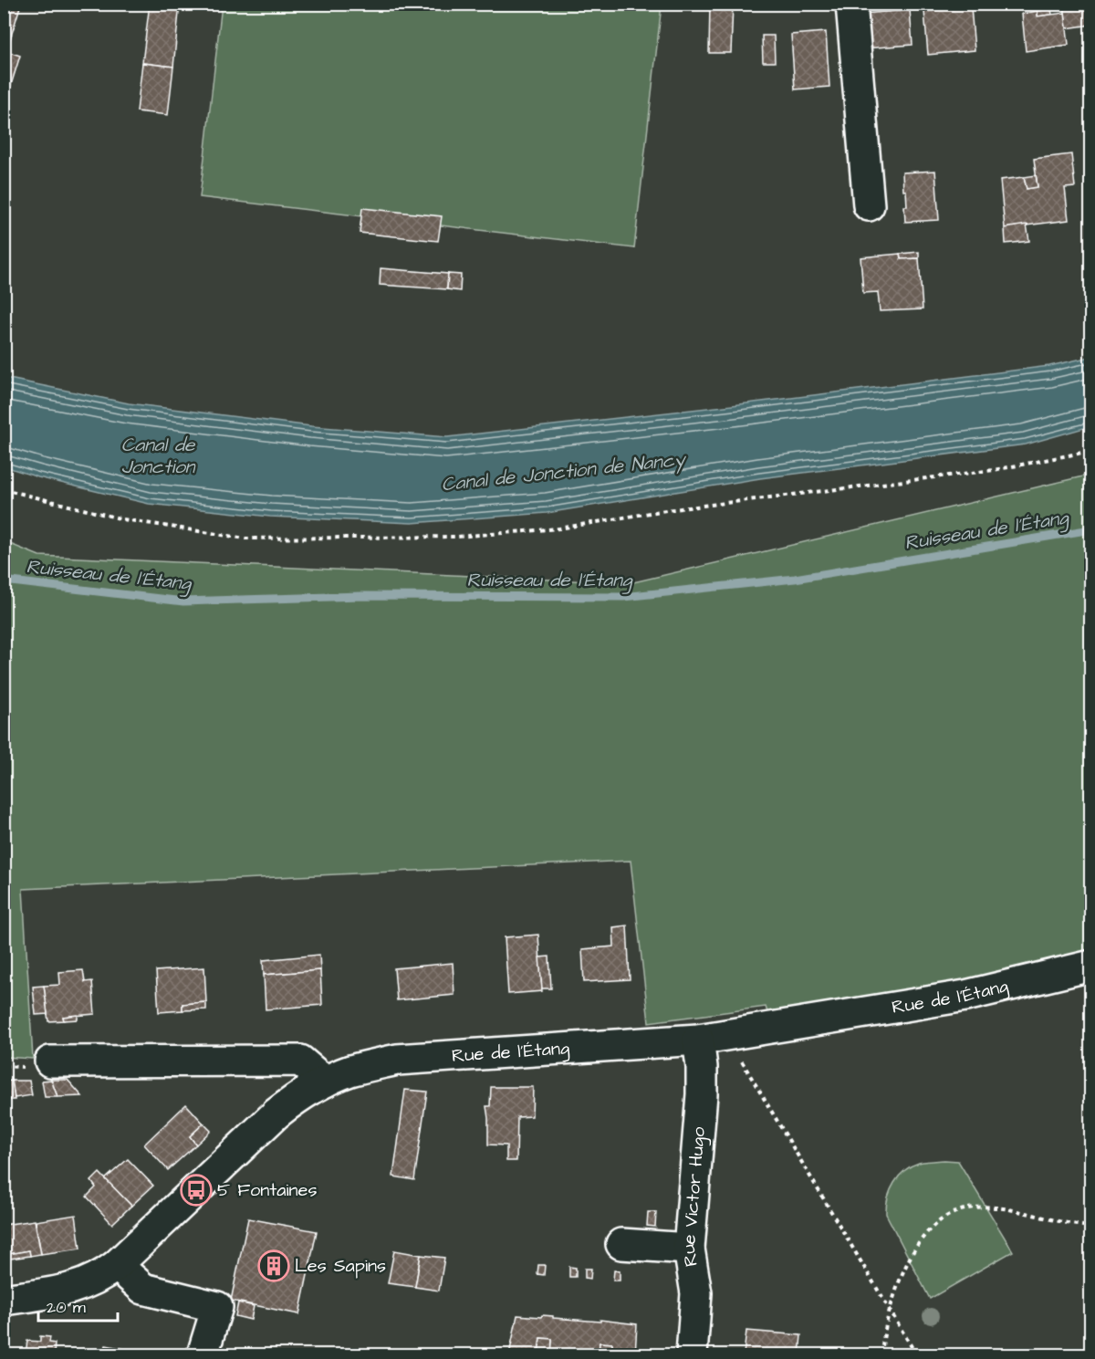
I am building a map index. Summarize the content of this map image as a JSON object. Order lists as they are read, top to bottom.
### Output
{
  "streets": {
    "street": ["Rue de l'Étang", "Rue Victor Hugo"]
  },
  "crossings": [
    ["Rue de l'Étang", "Rue Victor Hugo"]
  ],
  "water": ["Canal de Jonction", "Canal de Jonction de Nancy", "Ruisseau de l'Étang"],
  "places": {
    "bus stop": ["5 Fontaines"],
    "building": ["Les Sapins"]
  },
  "scale_bar": "20 m"
}
